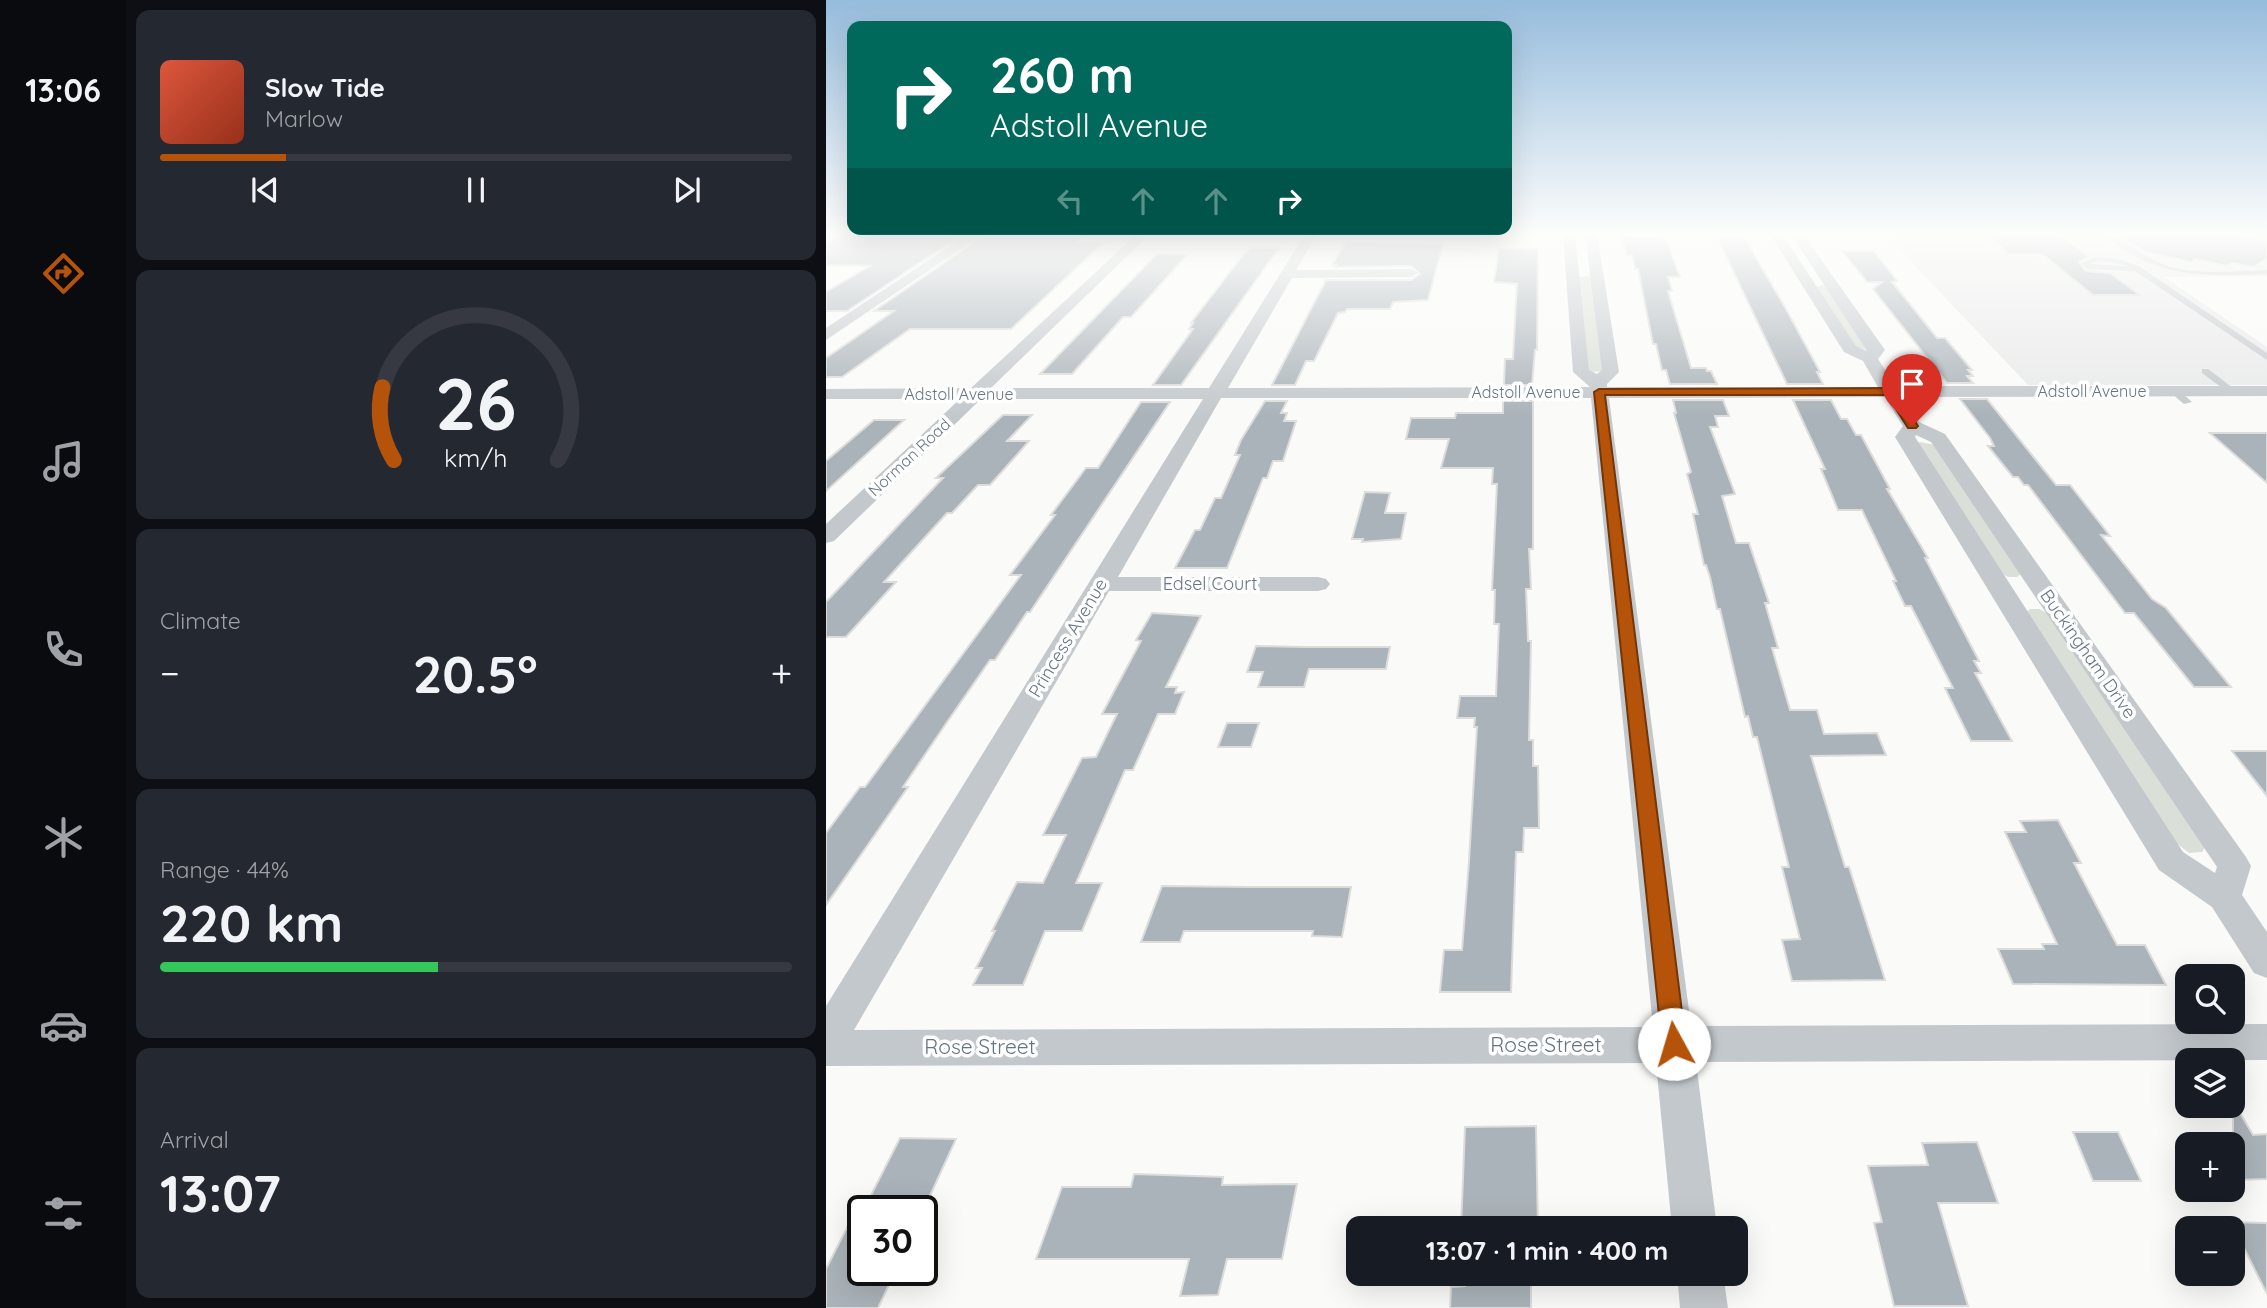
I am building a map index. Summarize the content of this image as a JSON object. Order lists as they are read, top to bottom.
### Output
{
  "streets": {
    "street": [
      "Adstoll Avenue",
      "Norman Road",
      "Edsel Court",
      "Princess Avenue",
      "Buckingham Drive",
      "Rose Street"
    ]
  },
  "crossings": [
    ["Adstoll Avenue", "Norman Road"],
    ["Adstoll Avenue", "Princess Avenue"],
    ["Adstoll Avenue", "Buckingham Drive"],
    ["Edsel Court", "Princess Avenue"]
  ],
  "page": {
    "tabs": "13:06",
    "turn": ["260 m", "Adstoll Avenue"],
    "song": ["Slow Tide", "Marlow"],
    "tile": [
      "Climate",
      ["Range · 44%", "220 km"],
      ["Arrival", "13:07"]
    ],
    "heat": ["−", "20.5°", "+"],
    "map_buttons": ["+", "−"],
    "limit": "30",
    "trip": "13:07 · 1 min · 400 m",
    "gauge": ["26", "km/h"]
  }
}
